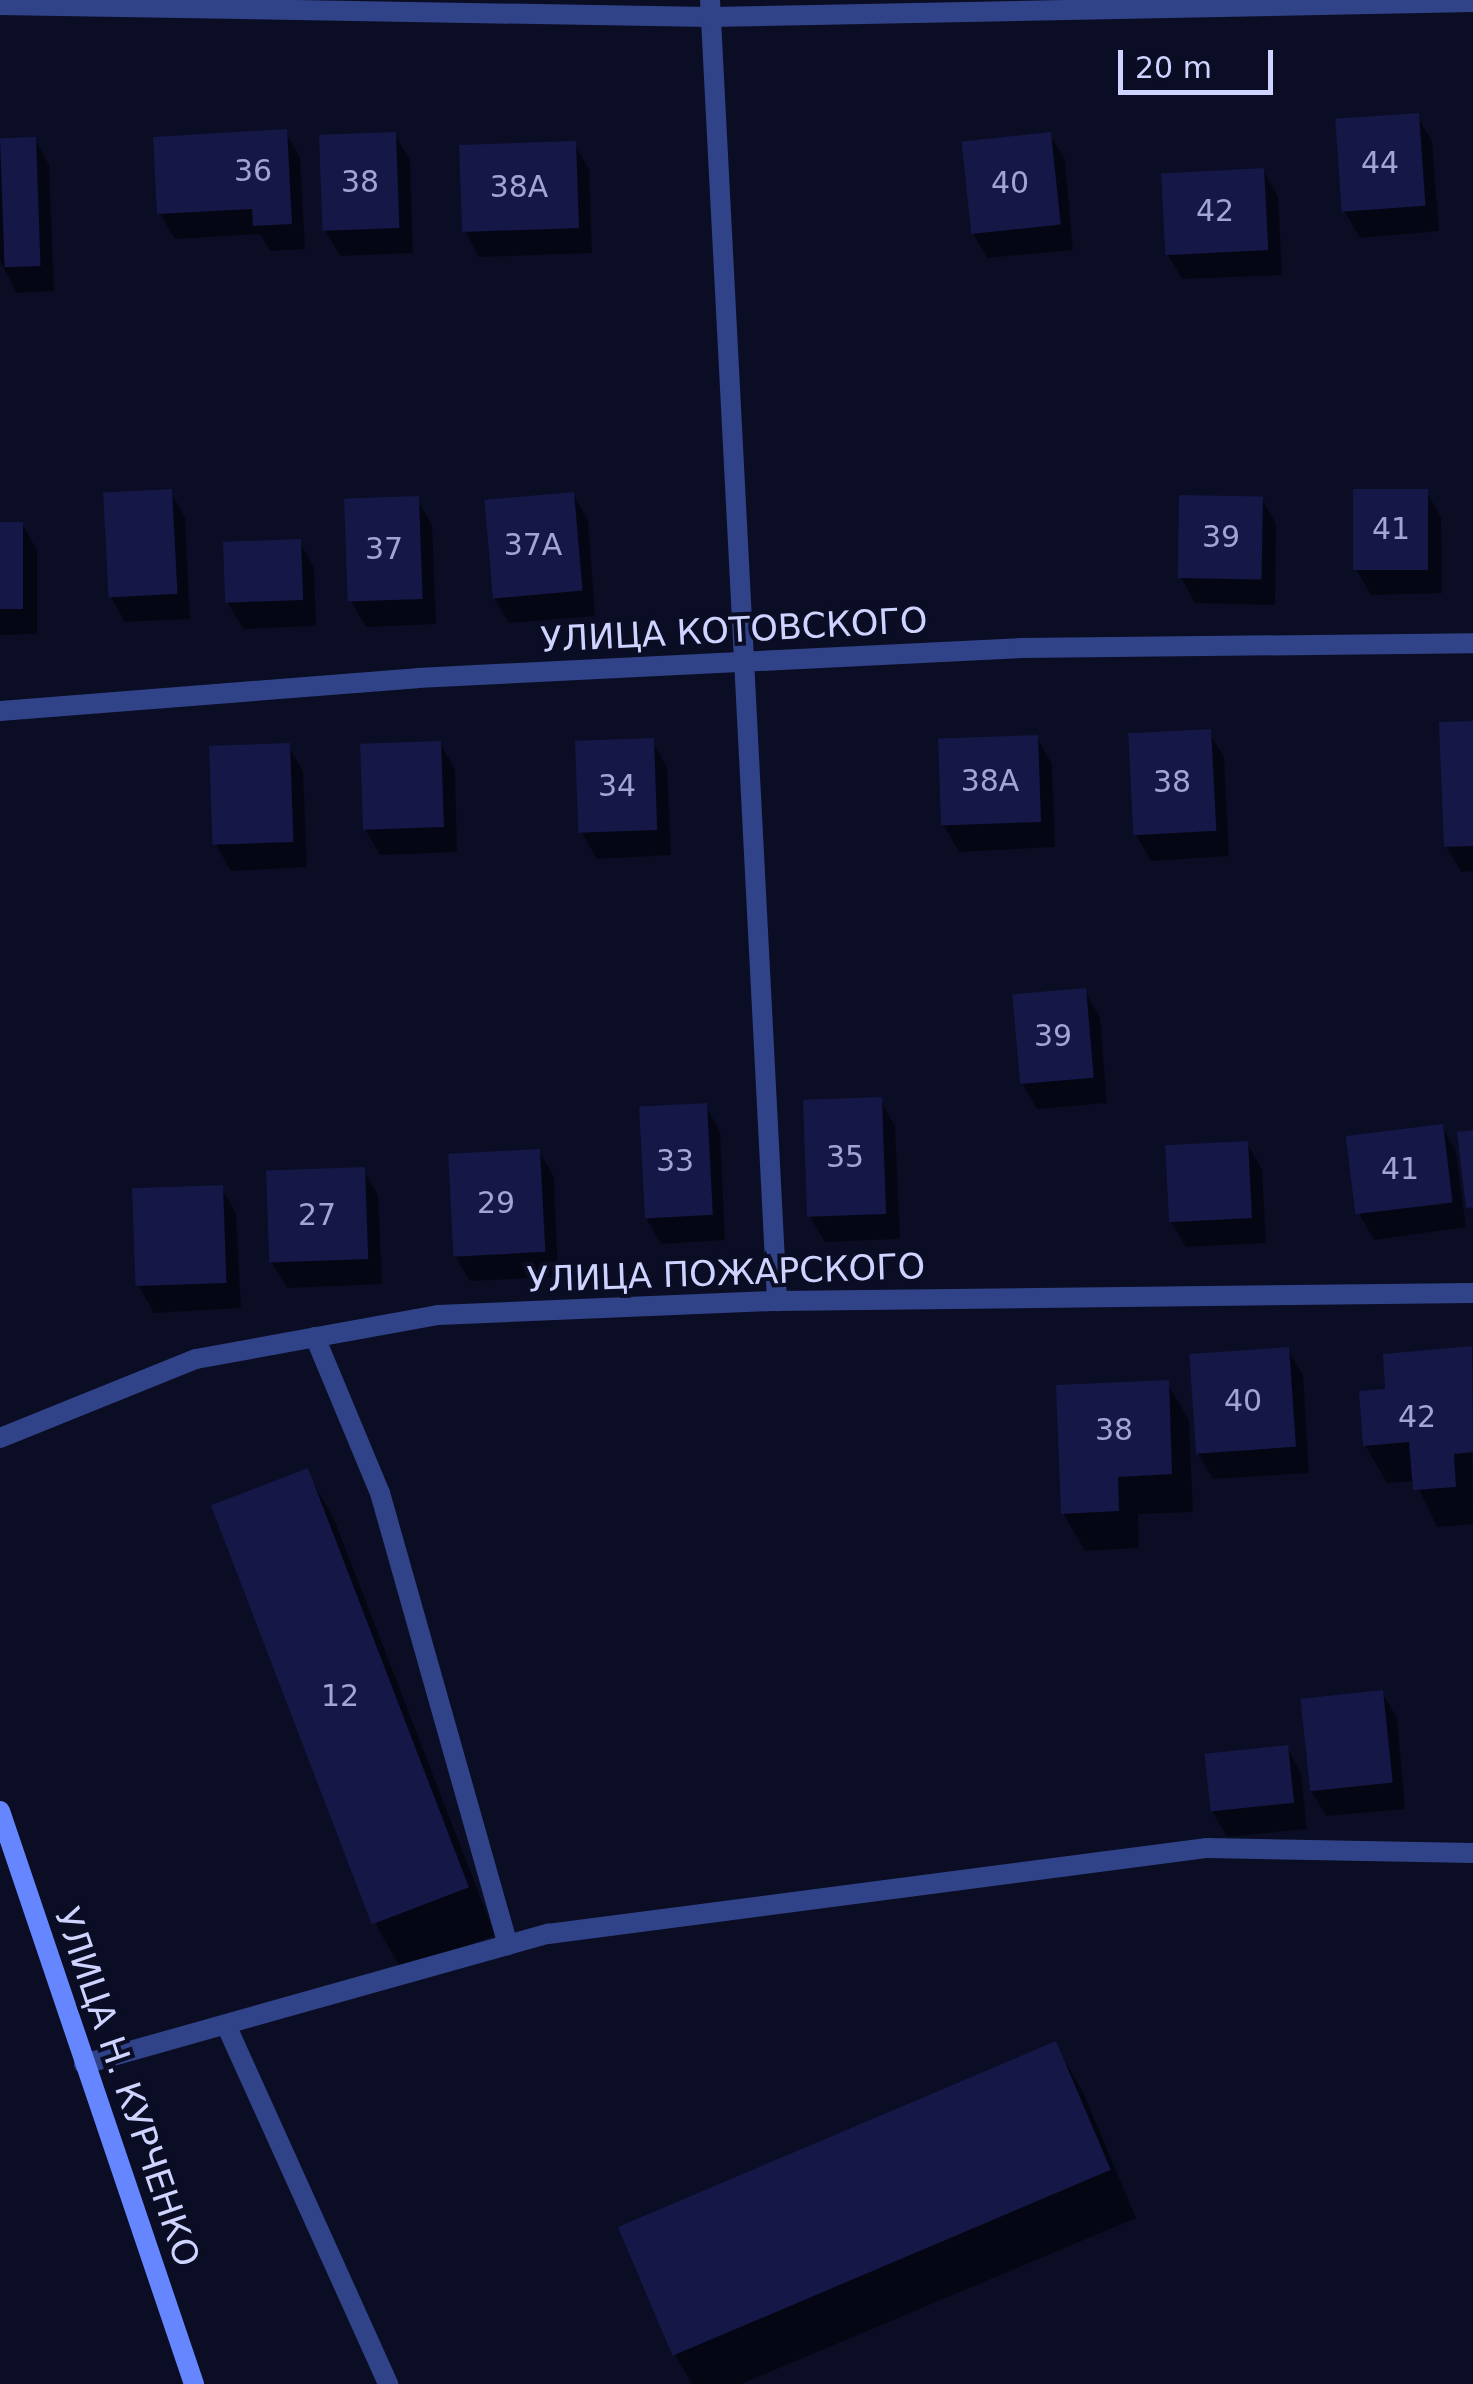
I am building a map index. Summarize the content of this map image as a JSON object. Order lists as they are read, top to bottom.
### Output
{
  "streets": {
    "main road": ["УЛИЦА Н. КУРЧЕНКО"],
    "street": ["УЛИЦА КОТОВСКОГО", "УЛИЦА ПОЖАРСКОГО"]
  },
  "house_numbers": [
    "44",
    "36",
    "38",
    "40",
    "38А",
    "42",
    "41",
    "39",
    "37А",
    "37",
    "38А",
    "38",
    "34",
    "39",
    "35",
    "33",
    "41",
    "29",
    "27",
    "40",
    "42",
    "38",
    "12"
  ],
  "scale_bar": "20 m"
}
